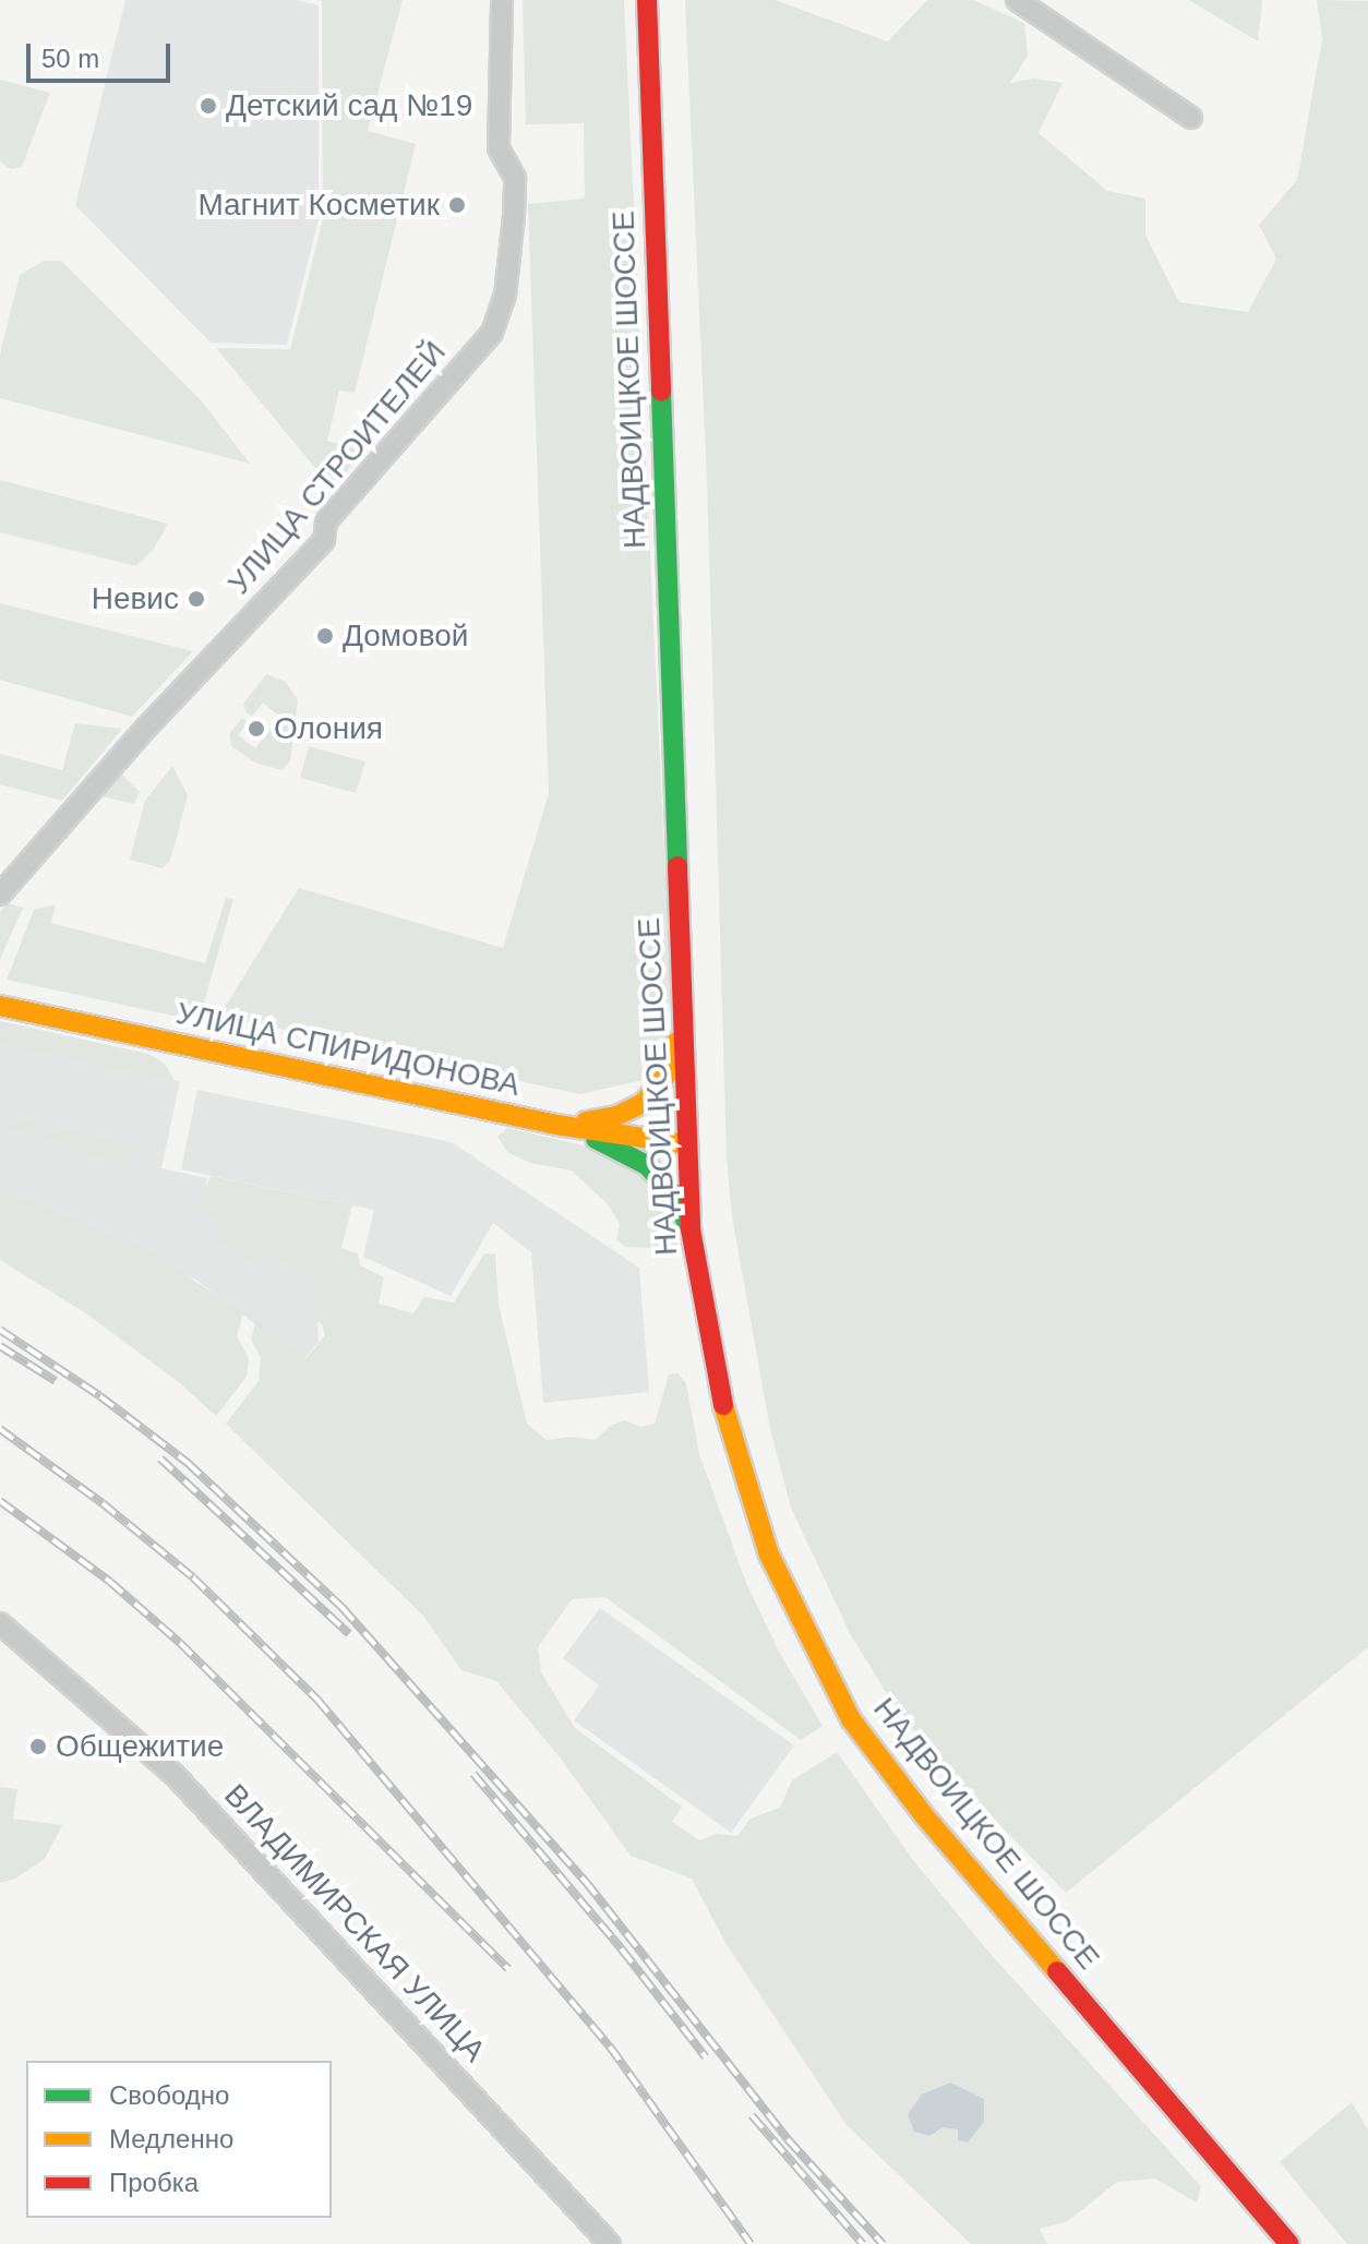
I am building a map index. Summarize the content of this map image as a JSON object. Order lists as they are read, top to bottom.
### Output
{
  "streets": {
    "main road": ["НАДВОИЦКОЕ ШОССЕ", "УЛИЦА СПИРИДОНОВА"],
    "street": ["УЛИЦА СТРОИТЕЛЕЙ", "ВЛАДИМИРСКАЯ УЛИЦА"]
  },
  "crossings": [
    ["НАДВОИЦКОЕ ШОССЕ", "УЛИЦА СПИРИДОНОВА"]
  ],
  "places": [
    "Детский сад №19",
    "Магнит Косметик",
    "Невис",
    "Домовой",
    "Олония",
    "Общежитие"
  ],
  "legend": ["Свободно", "Медленно", "Пробка"],
  "scale_bar": "50 m"
}
